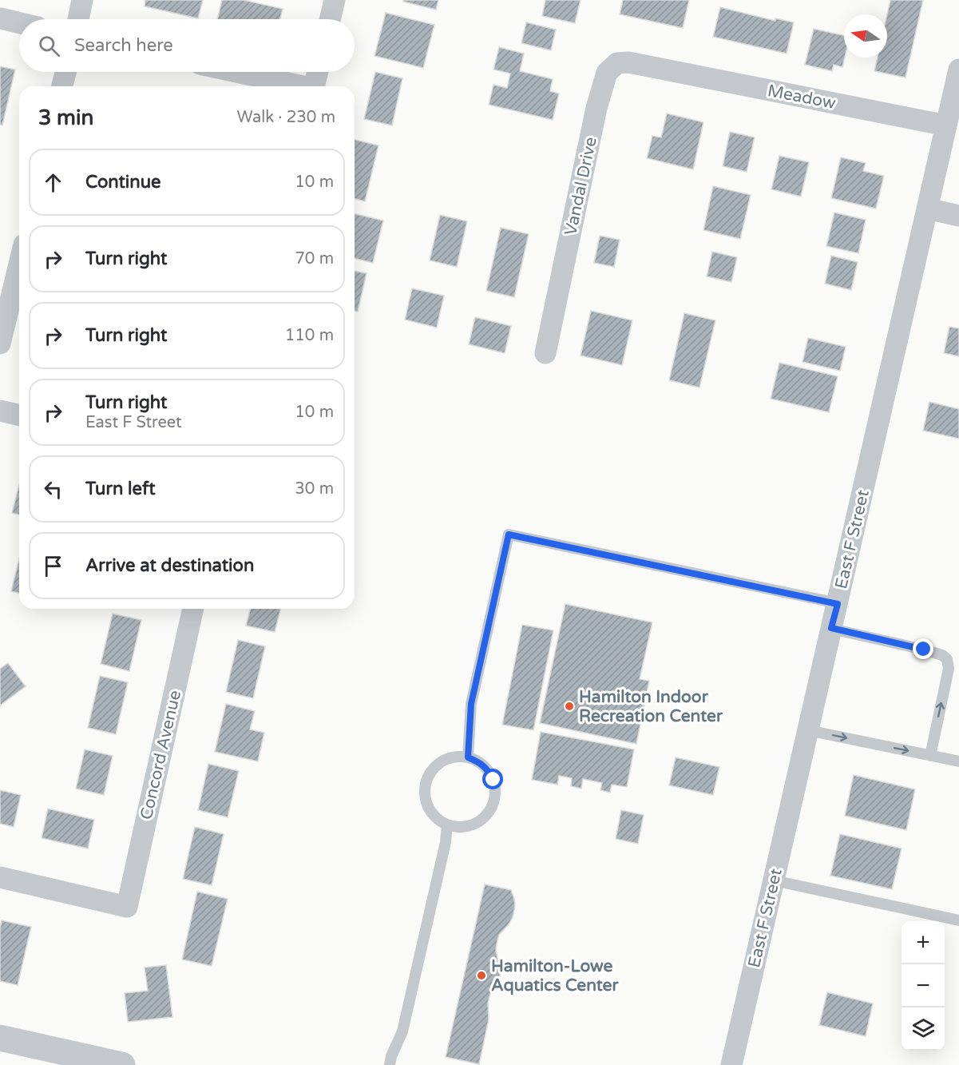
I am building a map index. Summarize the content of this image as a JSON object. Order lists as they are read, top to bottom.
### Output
{
  "streets": {
    "street": [
      "Meadow",
      "Vandal Drive",
      "East F Street",
      "Concord Avenue"
    ]
  },
  "crossings": [
    ["Meadow", "Vandal Drive"],
    ["Meadow", "East F Street"]
  ],
  "places": ["Hamilton Indoor Recreation Center", "Hamilton-Lowe Aquatics Center"],
  "north": "left",
  "page": {
    "search": "Search here",
    "heading": ["3 min", "Walk · 230 m"],
    "list": [
      ["Continue", "10 m"],
      ["Turn right", "70 m"],
      ["Turn right", "110 m"],
      ["Turn right", "East F Street", "10 m"],
      ["Turn left", "30 m"],
      "Arrive at destination"
    ],
    "map_buttons": ["+", "−"]
  }
}
